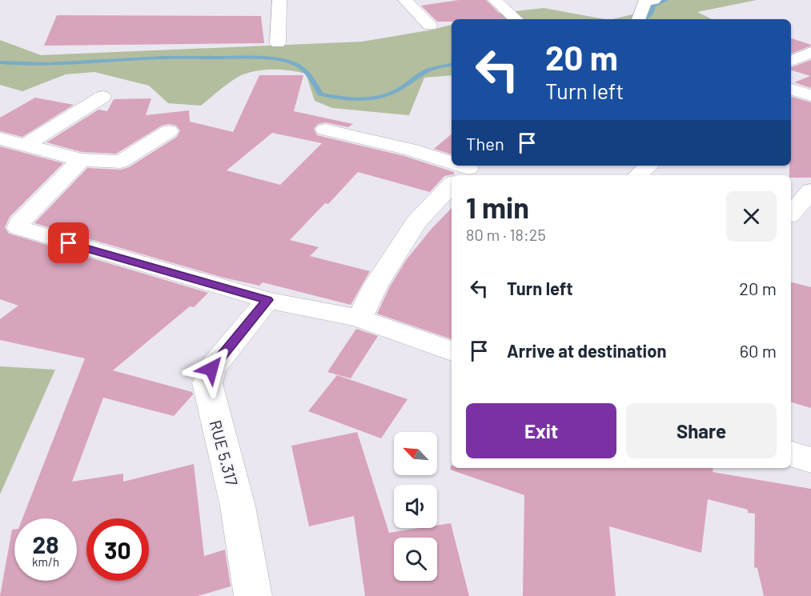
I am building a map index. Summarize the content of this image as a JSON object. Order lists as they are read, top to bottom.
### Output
{
  "streets": {
    "street": ["RUE 5.317"]
  },
  "north": "top left",
  "page": {
    "turn": ["20 m", "Turn left"],
    "then": "Then",
    "heading": ["1 min", "80 m · 18:25"],
    "list": [
      {
        "name": "Turn left",
        "value": "20 m"
      },
      {
        "name": "Arrive at destination",
        "value": "60 m"
      }
    ],
    "buttons": ["Exit", "Share"],
    "speed": "28 km/h",
    "limit": "30"
  }
}
